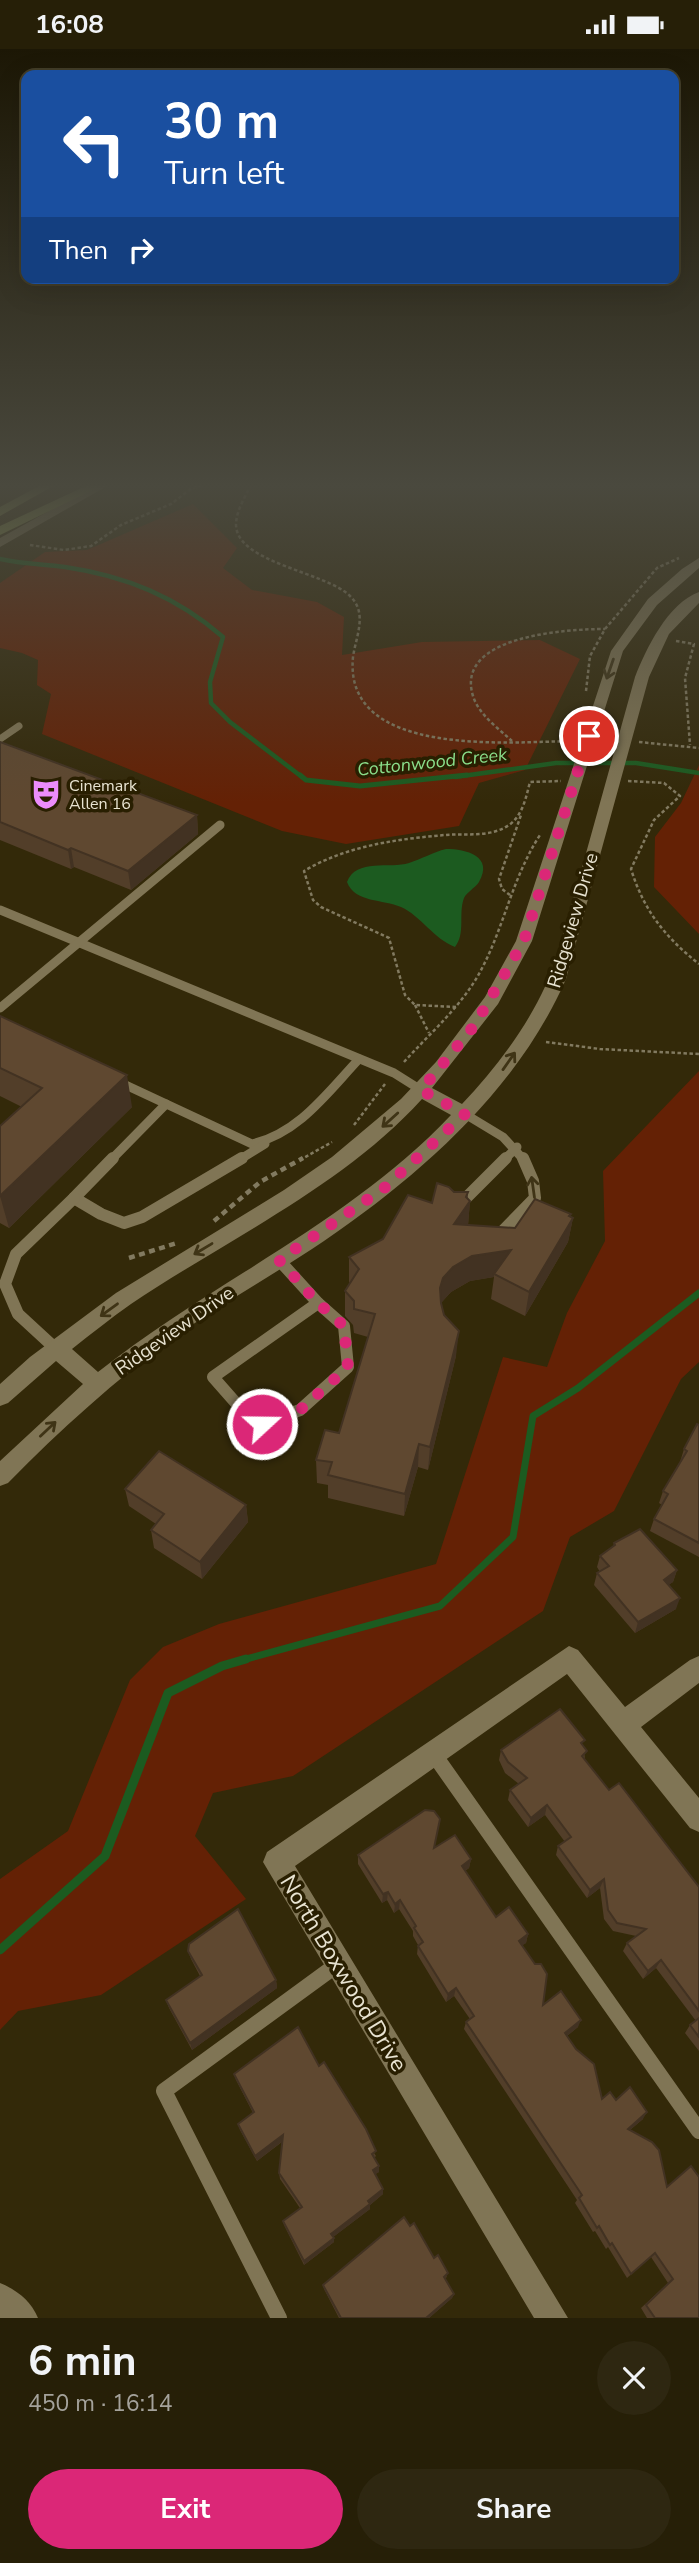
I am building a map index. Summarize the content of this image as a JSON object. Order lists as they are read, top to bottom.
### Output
{
  "streets": {
    "main road": ["Ridgeview Drive", "North Boxwood Drive"]
  },
  "water": ["Cottonwood Creek"],
  "places": {
    "theatre": ["Cinemark Allen 16"]
  },
  "page": {
    "status": "16:08",
    "turn": ["30 m", "Turn left"],
    "then": "Then",
    "heading": ["6 min", "450 m · 16:14"],
    "buttons": ["Exit", "Share"]
  }
}
